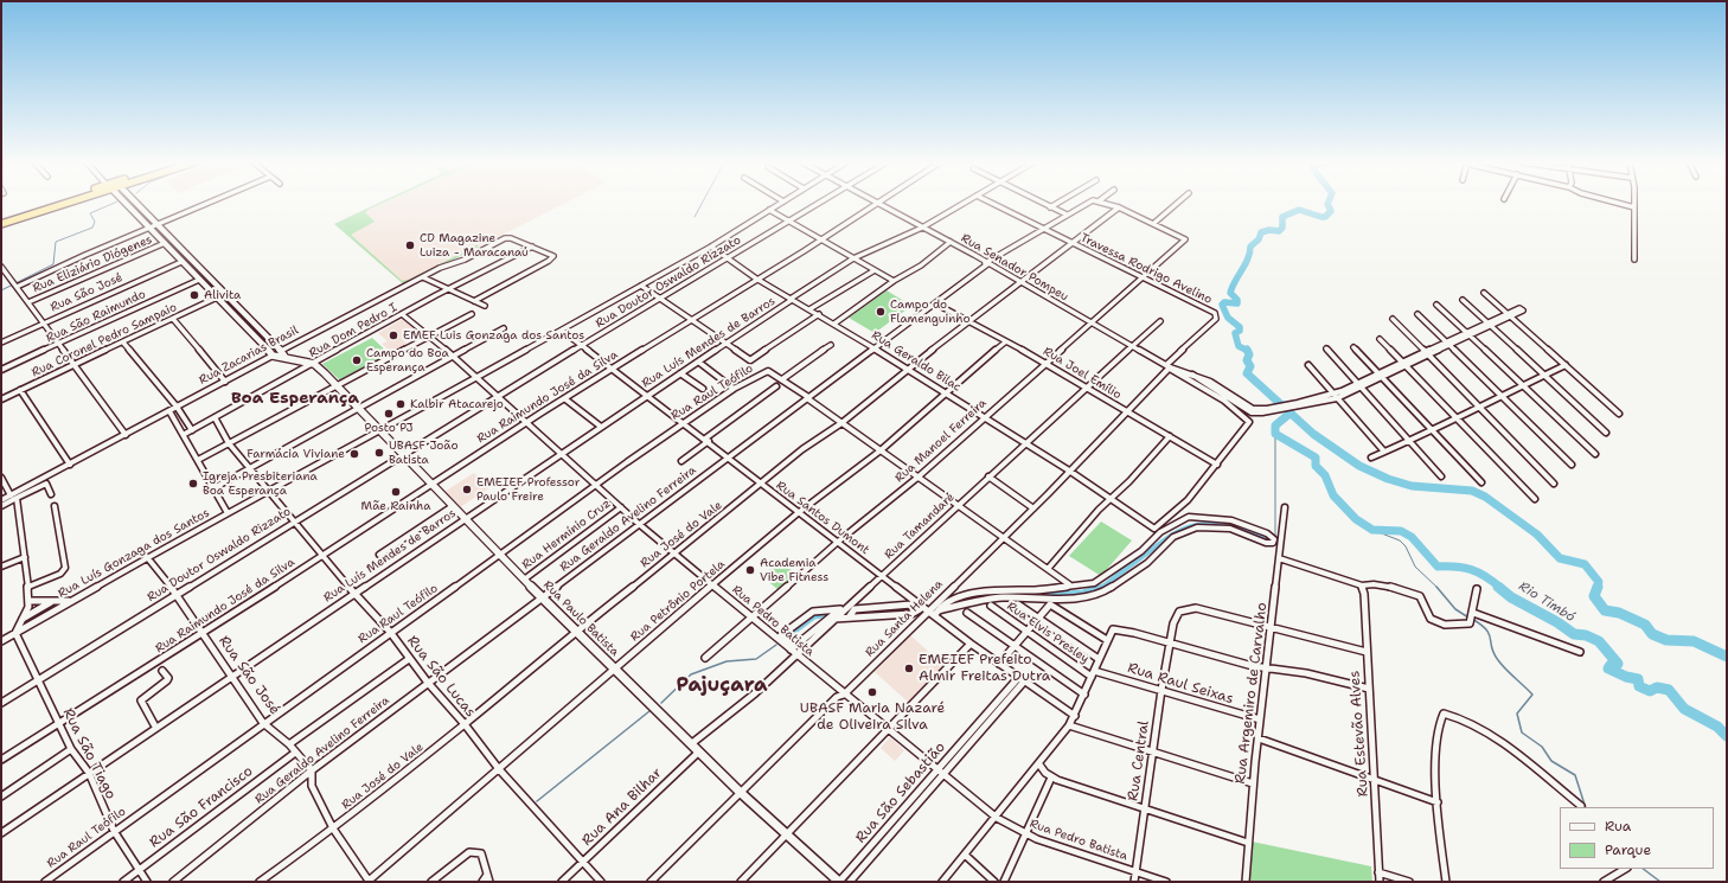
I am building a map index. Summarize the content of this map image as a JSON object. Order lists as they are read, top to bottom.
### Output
{
  "streets": {
    "street": [
      "Rua Eliziário Diógenes",
      "Rua Senador Pompeu",
      "Travessa Rodrigo Avelino",
      "Rua Doutor Oswaldo Rizzato",
      "Rua São José",
      "Rua São Raimundo",
      "Rua Dom Pedro I",
      "Rua Coronel Pedro Sampaio",
      "Rua Luís Mendes de Barros",
      "Rua Zacarias Brasil",
      "Rua Geraldo Bilac",
      "Rua Joel Emílio",
      "Rua Raul Teófilo",
      "Rua Raimundo José da Silva",
      "Rua Manoel Ferreira",
      "Rua Santos Dumont",
      "Rua Geraldo Avelino Ferreira",
      "Rua Tamandaré",
      "Rua Hermínio Cruz",
      "Rua José do Vale",
      "Rua Luís Gonzaga dos Santos",
      "Rua Petrônio Portela",
      "Rua Paulo Batista",
      "Rua Santa Helena",
      "Rua Pedro Batista",
      "Rua Elvis Presley",
      "Rua São Lucas",
      "Rua Raul Seixas",
      "Rua Argemiro de Carvalho",
      "Rua Estevão Alves",
      "Rua São Tiago",
      "Rua Central",
      "Rua São Sebastião",
      "Rua São Francisco",
      "Rua Ana Bilhar"
    ]
  },
  "crossings": [
    ["Rua Senador Pompeu", "Rua Luís Mendes de Barros"],
    ["Rua Senador Pompeu", "Rua Geraldo Bilac"],
    ["Rua Senador Pompeu", "Rua Joel Emílio"],
    ["Rua Senador Pompeu", "Rua Raimundo José da Silva"],
    ["Rua Senador Pompeu", "Rua Manoel Ferreira"],
    ["Rua Senador Pompeu", "Rua Geraldo Avelino Ferreira"],
    ["Rua Senador Pompeu", "Rua Tamandaré"],
    ["Rua Senador Pompeu", "Rua José do Vale"],
    ["Rua Senador Pompeu", "Rua Santa Helena"],
    ["Travessa Rodrigo Avelino", "Rua Manoel Ferreira"],
    ["Travessa Rodrigo Avelino", "Rua Geraldo Avelino Ferreira"],
    ["Travessa Rodrigo Avelino", "Rua José do Vale"],
    ["Travessa Rodrigo Avelino", "Rua Santa Helena"],
    ["Rua Doutor Oswaldo Rizzato", "Rua São José"],
    ["Rua Doutor Oswaldo Rizzato", "Rua Geraldo Bilac"],
    ["Rua Doutor Oswaldo Rizzato", "Rua Santos Dumont"],
    ["Rua Doutor Oswaldo Rizzato", "Rua Paulo Batista"],
    ["Rua Doutor Oswaldo Rizzato", "Rua Pedro Batista"],
    ["Rua Doutor Oswaldo Rizzato", "Rua São Lucas"],
    ["Rua Doutor Oswaldo Rizzato", "Rua São Tiago"],
    ["Rua São José", "Rua Luís Mendes de Barros"],
    ["Rua São José", "Rua Raul Teófilo"],
    ["Rua São José", "Rua Raimundo José da Silva"],
    ["Rua São José", "Rua Geraldo Avelino Ferreira"],
    ["Rua São José", "Rua Luís Gonzaga dos Santos"],
    ["Rua São José", "Rua São Francisco"],
    ["Rua Dom Pedro I", "Rua Zacarias Brasil"],
    ["Rua Dom Pedro I", "Rua Paulo Batista"],
    ["Rua Dom Pedro I", "Rua Pedro Batista"],
    ["Rua Dom Pedro I", "Rua São Lucas"],
    ["Rua Luís Mendes de Barros", "Rua Geraldo Bilac"],
    ["Rua Luís Mendes de Barros", "Rua Santos Dumont"],
    ["Rua Luís Mendes de Barros", "Rua Paulo Batista"],
    ["Rua Luís Mendes de Barros", "Rua Pedro Batista"],
    ["Rua Luís Mendes de Barros", "Rua São Lucas"],
    ["Rua Luís Mendes de Barros", "Rua São Tiago"],
    ["Rua Geraldo Bilac", "Rua Joel Emílio"],
    ["Rua Geraldo Bilac", "Rua Raimundo José da Silva"],
    ["Rua Geraldo Bilac", "Rua Manoel Ferreira"],
    ["Rua Geraldo Bilac", "Rua Geraldo Avelino Ferreira"],
    ["Rua Geraldo Bilac", "Rua Tamandaré"],
    ["Rua Geraldo Bilac", "Rua José do Vale"],
    ["Rua Geraldo Bilac", "Rua Luís Gonzaga dos Santos"],
    ["Rua Geraldo Bilac", "Rua Petrônio Portela"],
    ["Rua Geraldo Bilac", "Rua Santa Helena"],
    ["Rua Joel Emílio", "Rua Manoel Ferreira"],
    ["Rua Joel Emílio", "Rua Geraldo Avelino Ferreira"],
    ["Rua Joel Emílio", "Rua Tamandaré"],
    ["Rua Joel Emílio", "Rua José do Vale"],
    ["Rua Joel Emílio", "Rua Petrônio Portela"],
    ["Rua Joel Emílio", "Rua Santa Helena"],
    ["Rua Raul Teófilo", "Rua Santos Dumont"],
    ["Rua Raul Teófilo", "Rua Paulo Batista"],
    ["Rua Raul Teófilo", "Rua Pedro Batista"],
    ["Rua Raul Teófilo", "Rua São Lucas"],
    ["Rua Raul Teófilo", "Rua São Tiago"],
    ["Rua Raimundo José da Silva", "Rua Santos Dumont"],
    ["Rua Raimundo José da Silva", "Rua Paulo Batista"],
    ["Rua Raimundo José da Silva", "Rua Pedro Batista"],
    ["Rua Raimundo José da Silva", "Rua São Lucas"],
    ["Rua Raimundo José da Silva", "Rua São Tiago"],
    ["Rua Manoel Ferreira", "Rua Santos Dumont"],
    ["Rua Manoel Ferreira", "Rua Pedro Batista"],
    ["Rua Santos Dumont", "Rua Geraldo Avelino Ferreira"],
    ["Rua Santos Dumont", "Rua Tamandaré"],
    ["Rua Santos Dumont", "Rua José do Vale"],
    ["Rua Santos Dumont", "Rua Luís Gonzaga dos Santos"],
    ["Rua Santos Dumont", "Rua Petrônio Portela"],
    ["Rua Santos Dumont", "Rua Santa Helena"],
    ["Rua Santos Dumont", "Rua São Sebastião"],
    ["Rua Geraldo Avelino Ferreira", "Rua Paulo Batista"],
    ["Rua Geraldo Avelino Ferreira", "Rua Pedro Batista"],
    ["Rua Geraldo Avelino Ferreira", "Rua São Lucas"],
    ["Rua Tamandaré", "Rua Pedro Batista"],
    ["Rua Hermínio Cruz", "Rua Paulo Batista"],
    ["Rua Hermínio Cruz", "Rua Pedro Batista"],
    ["Rua José do Vale", "Rua Paulo Batista"],
    ["Rua José do Vale", "Rua Pedro Batista"],
    ["Rua José do Vale", "Rua São Lucas"],
    ["Rua Luís Gonzaga dos Santos", "Rua Paulo Batista"],
    ["Rua Luís Gonzaga dos Santos", "Rua Pedro Batista"],
    ["Rua Luís Gonzaga dos Santos", "Rua São Lucas"],
    ["Rua Luís Gonzaga dos Santos", "Rua São Tiago"],
    ["Rua Petrônio Portela", "Rua Paulo Batista"],
    ["Rua Petrônio Portela", "Rua Pedro Batista"],
    ["Rua Petrônio Portela", "Rua São Lucas"],
    ["Rua Paulo Batista", "Rua Santa Helena"],
    ["Rua Paulo Batista", "Rua São Sebastião"],
    ["Rua Paulo Batista", "Rua Ana Bilhar"],
    ["Rua Santa Helena", "Rua Pedro Batista"],
    ["Rua Pedro Batista", "Rua Central"],
    ["Rua Pedro Batista", "Rua São Sebastião"],
    ["Rua Elvis Presley", "Rua Raul Seixas"],
    ["Rua São Lucas", "Rua Ana Bilhar"],
    ["Rua Raul Seixas", "Rua Argemiro de Carvalho"],
    ["Rua Raul Seixas", "Rua Central"],
    ["Rua Argemiro de Carvalho", "Rua Central"],
    ["Rua Estevão Alves", "Rua Central"],
    ["Rua São Tiago", "Rua São Francisco"]
  ],
  "districts": ["Boa Esperança", "Pajuçara"],
  "water": ["Rio Timbó"],
  "places": [
    "CD Magazine Luiza - Maracanaú",
    "Alivita",
    "Campo do Flamenguinho",
    "EMEF Luis Gonzaga dos Santos",
    "Campo do Boa Esperança",
    "Kalbir Atacarejo",
    "Posto PJ",
    "UBASF João Batista",
    "Farmácia Viviane",
    "Igreja Presbiteriana Boa Esperança",
    "EMEIEF Professor Paulo Freire",
    "Mãe Rainha",
    "Academia Vibe Fitness",
    "EMEIEF Prefeito Almir Freitas Dutra",
    "UBASF Maria Nazaré de Oliveira Silva"
  ],
  "legend": ["Rua", "Parque"]
}
